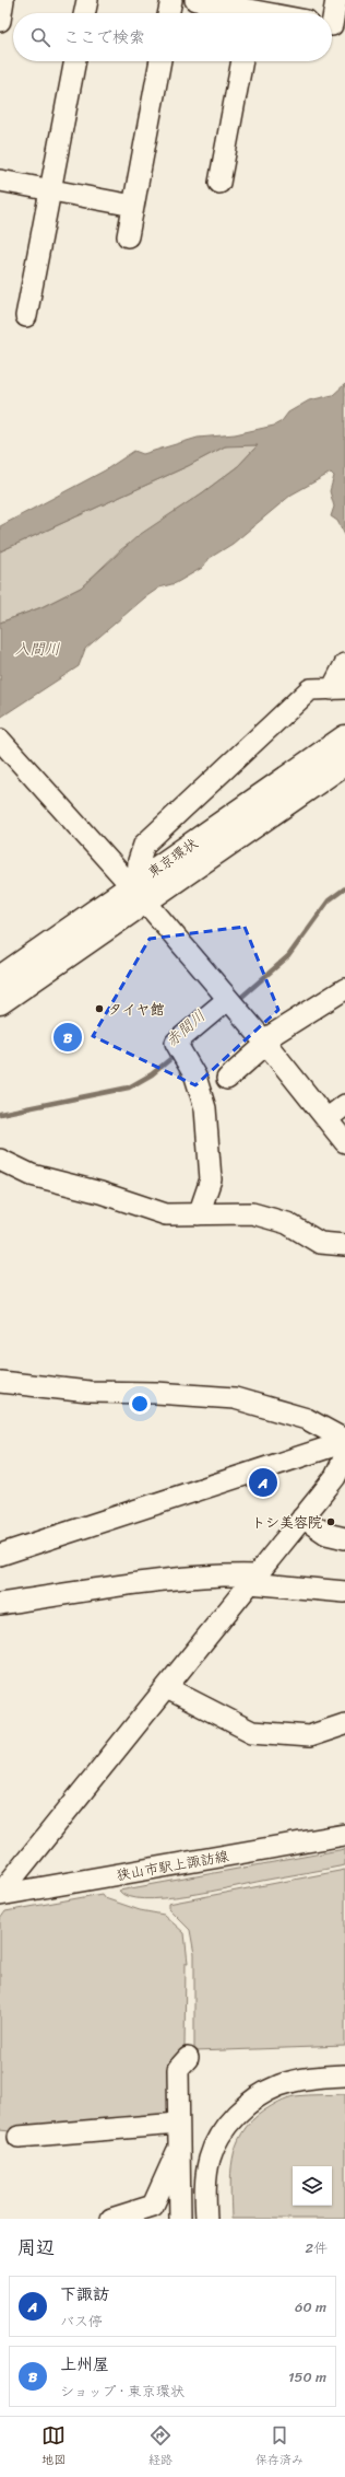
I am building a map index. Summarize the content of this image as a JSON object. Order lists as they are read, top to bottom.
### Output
{
  "streets": {
    "highway": ["東京環状"],
    "street": ["狭山市駅上諏訪線"]
  },
  "water": ["入間川", "赤間川"],
  "places": ["タイヤ館", "トシ美容院"],
  "page": {
    "search": "ここで検索",
    "pins": ["B", "A"],
    "heading": ["周辺", "2件"],
    "list": [
      {
        "mark": "A",
        "name": "下諏訪",
        "note": "バス停",
        "value": "60 m"
      },
      {
        "mark": "B",
        "name": "上州屋",
        "note": "ショップ · 東京環状",
        "value": "150 m"
      }
    ],
    "nav": ["地図", "経路", "保存済み"]
  }
}
